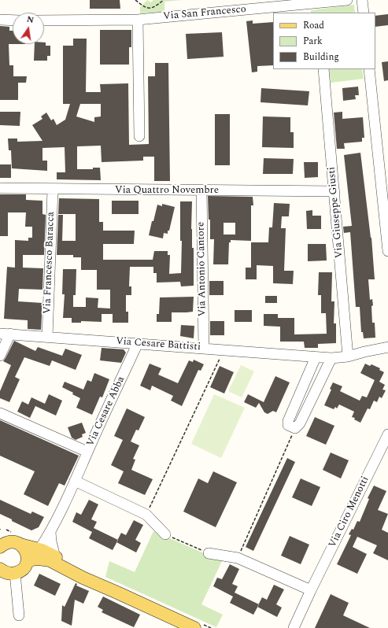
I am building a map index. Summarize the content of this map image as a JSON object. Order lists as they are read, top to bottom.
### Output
{
  "streets": {
    "street": [
      "Via San Francesco",
      "Via Quattro Novembre",
      "Via Giuseppe Giusti",
      "Via Francesco Baracca",
      "Via Antonio Cantore",
      "Via Cesare Battisti",
      "Via Cesare Abba",
      "Via Ciro Menotti"
    ]
  },
  "crossings": [
    ["Via Quattro Novembre", "Via Giuseppe Giusti"],
    ["Via Quattro Novembre", "Via Francesco Baracca"],
    ["Via Quattro Novembre", "Via Antonio Cantore"],
    ["Via Giuseppe Giusti", "Via Cesare Battisti"],
    ["Via Francesco Baracca", "Via Cesare Battisti"],
    ["Via Antonio Cantore", "Via Cesare Battisti"],
    ["Via Cesare Battisti", "Via Cesare Abba"]
  ],
  "legend": ["Road", "Park", "Building"],
  "north": "top"
}
